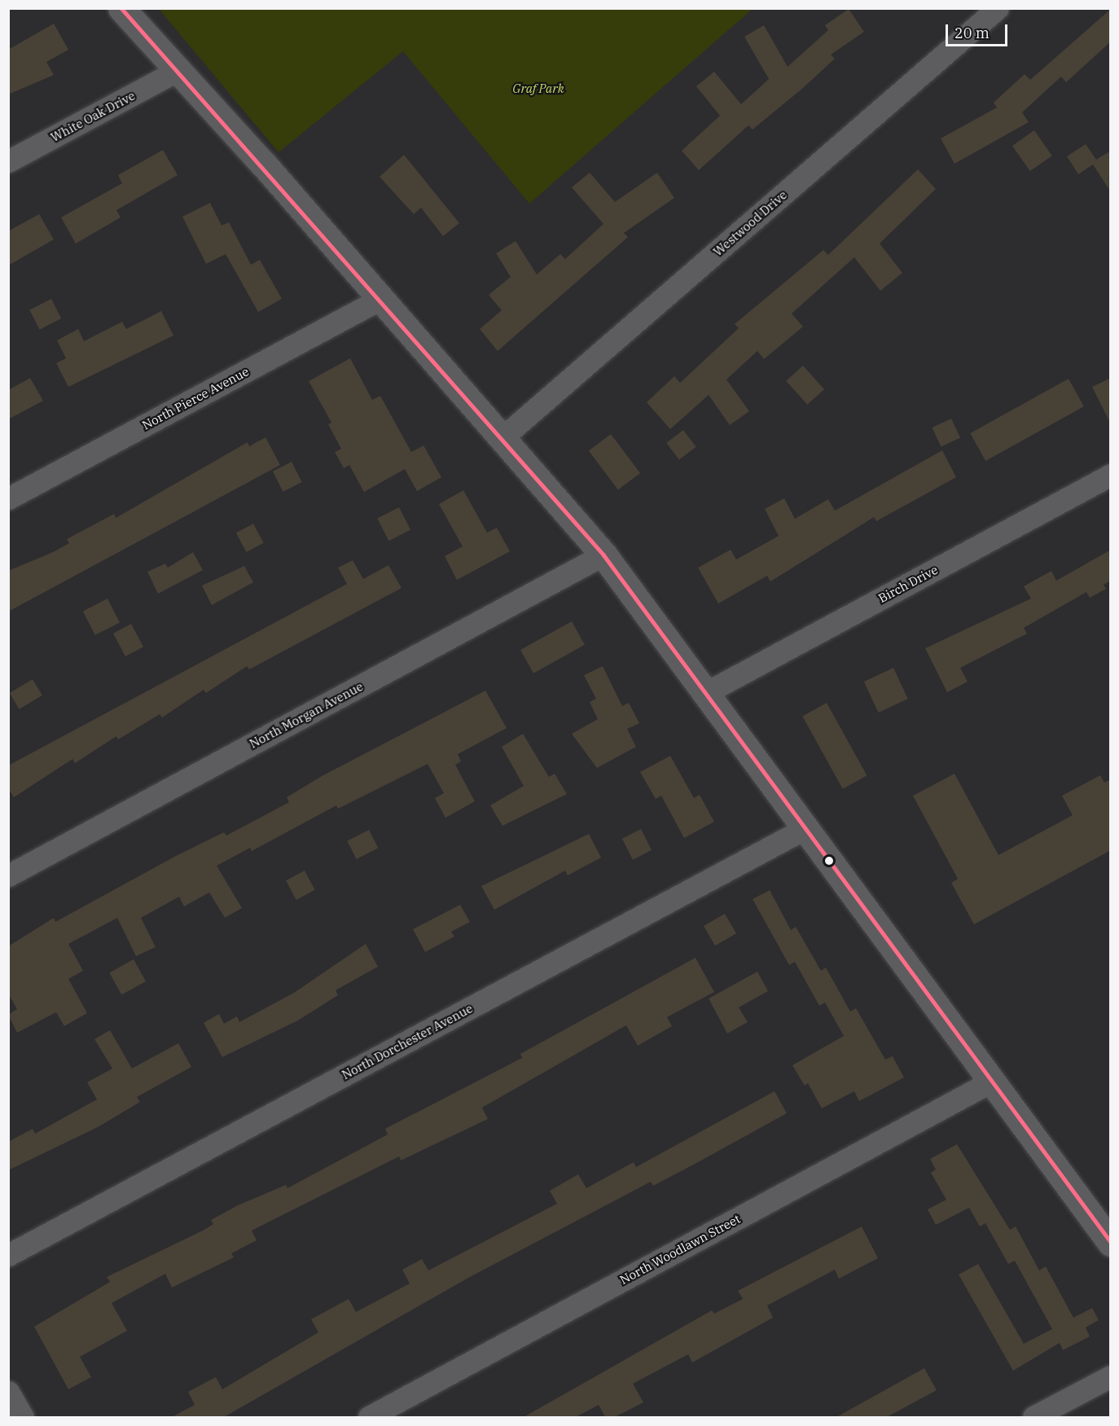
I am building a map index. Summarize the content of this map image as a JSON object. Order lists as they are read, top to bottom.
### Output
{
  "streets": {
    "street": [
      "White Oak Drive",
      "Westwood Drive",
      "North Pierce Avenue",
      "Birch Drive",
      "North Morgan Avenue",
      "North Dorchester Avenue",
      "North Woodlawn Street"
    ]
  },
  "parks": ["Graf Park"],
  "scale_bar": "20 m"
}
